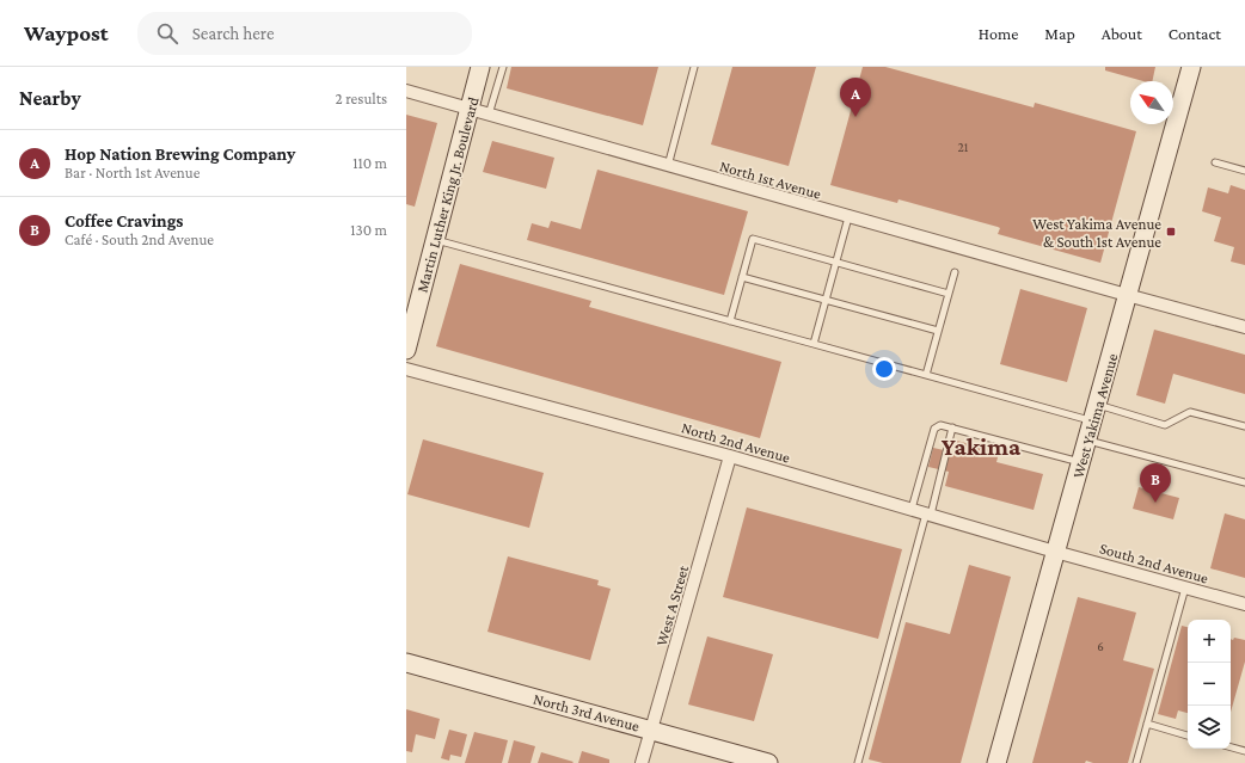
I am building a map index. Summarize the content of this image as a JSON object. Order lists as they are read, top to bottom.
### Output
{
  "streets": {
    "main road": ["Martin Luther King Jr. Boulevard", "West Yakima Avenue", "North 3rd Avenue"],
    "street": [
      "North 1st Avenue",
      "North 2nd Avenue",
      "South 2nd Avenue",
      "West A Street"
    ]
  },
  "crossings": [
    ["North 1st Avenue", "Martin Luther King Jr. Boulevard"],
    ["North 1st Avenue", "West Yakima Avenue"],
    ["West Yakima Avenue", "North 2nd Avenue"],
    ["West Yakima Avenue", "South 2nd Avenue"],
    ["North 2nd Avenue", "South 2nd Avenue"],
    ["North 2nd Avenue", "West A Street"],
    ["West A Street", "North 3rd Avenue"]
  ],
  "districts": ["Yakima"],
  "places": {
    "transit": ["West Yakima Avenue & South 1st Avenue"]
  },
  "house_numbers": ["21", "6"],
  "north": "top left",
  "page": {
    "header": "Waypost",
    "search": "Search here",
    "nav": [
      "Home",
      "Map",
      "About",
      "Contact"
    ],
    "heading": ["Nearby", "2 results"],
    "pins": ["A", "B"],
    "list": [
      {
        "mark": "A",
        "name": "Hop Nation Brewing Company",
        "note": "Bar · North 1st Avenue",
        "value": "110 m"
      },
      {
        "mark": "B",
        "name": "Coffee Cravings",
        "note": "Café · South 2nd Avenue",
        "value": "130 m"
      }
    ],
    "map_buttons": ["+", "−"]
  }
}
